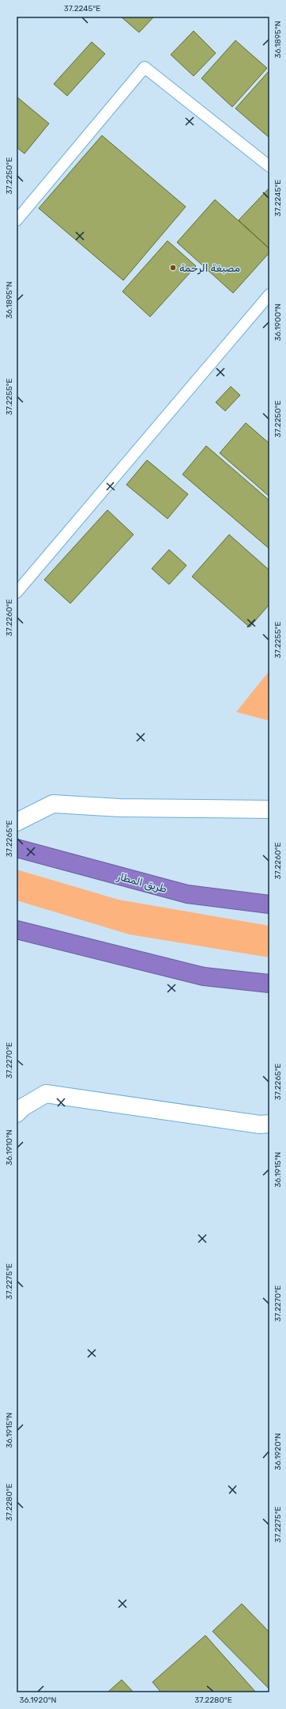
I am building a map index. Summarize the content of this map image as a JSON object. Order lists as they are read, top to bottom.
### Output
{
  "streets": {
    "highway": ["طريق المطار"]
  },
  "places": ["مصبغة الرحمة"],
  "coordinates": [
    "37.2245°E",
    "36.1895°N",
    "37.2250°E",
    "36.1900°N",
    "37.2255°E",
    "37.2260°E",
    "37.2265°E",
    "37.2270°E",
    "36.1910°N",
    "36.1915°N",
    "37.2275°E",
    "36.1920°N",
    "37.2280°E"
  ]
}
